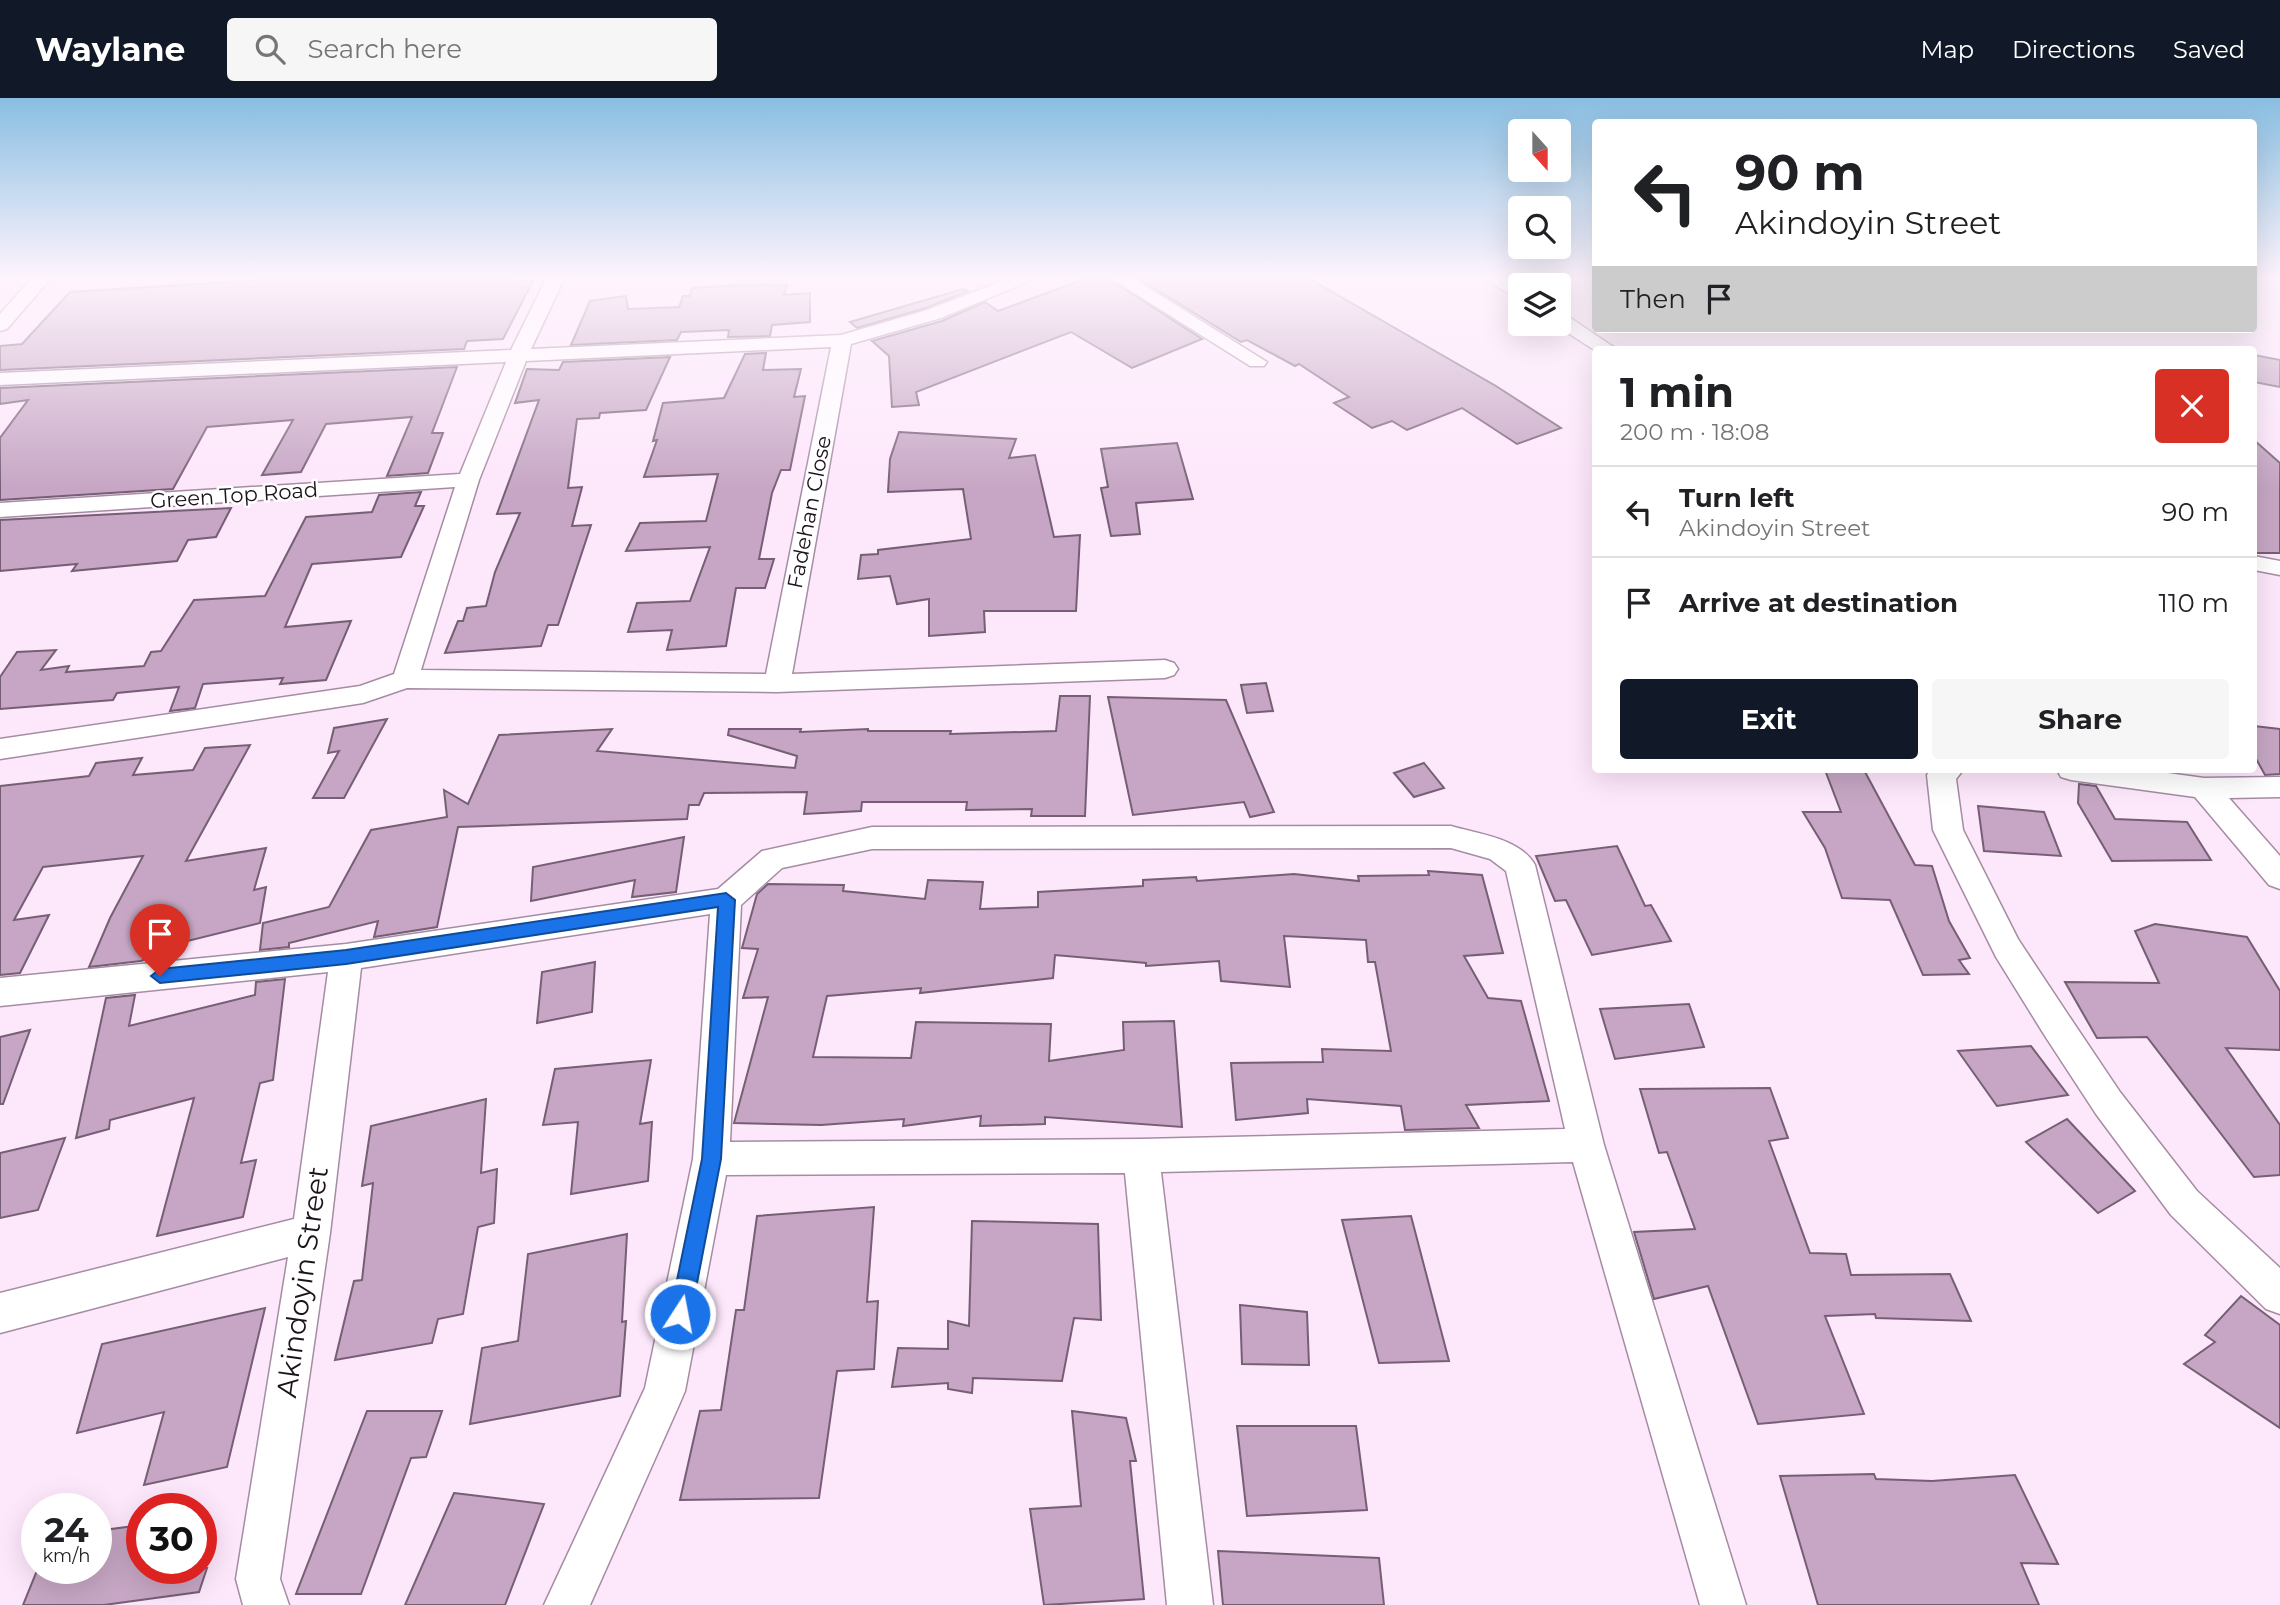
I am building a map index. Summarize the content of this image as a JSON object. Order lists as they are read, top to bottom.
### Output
{
  "streets": {
    "street": ["Green Top Road", "Fadehan Close", "Akindoyin Street"]
  },
  "north": "bottom",
  "page": {
    "header": "Waylane",
    "search": "Search here",
    "nav": ["Map", "Directions", "Saved"],
    "turn": ["90 m", "Akindoyin Street"],
    "then": "Then",
    "heading": ["1 min", "200 m · 18:08"],
    "list": [
      {
        "name": "Turn left",
        "note": "Akindoyin Street",
        "value": "90 m"
      },
      {
        "name": "Arrive at destination",
        "value": "110 m"
      }
    ],
    "buttons": ["Exit", "Share"],
    "speed": "24 km/h",
    "limit": "30"
  }
}
